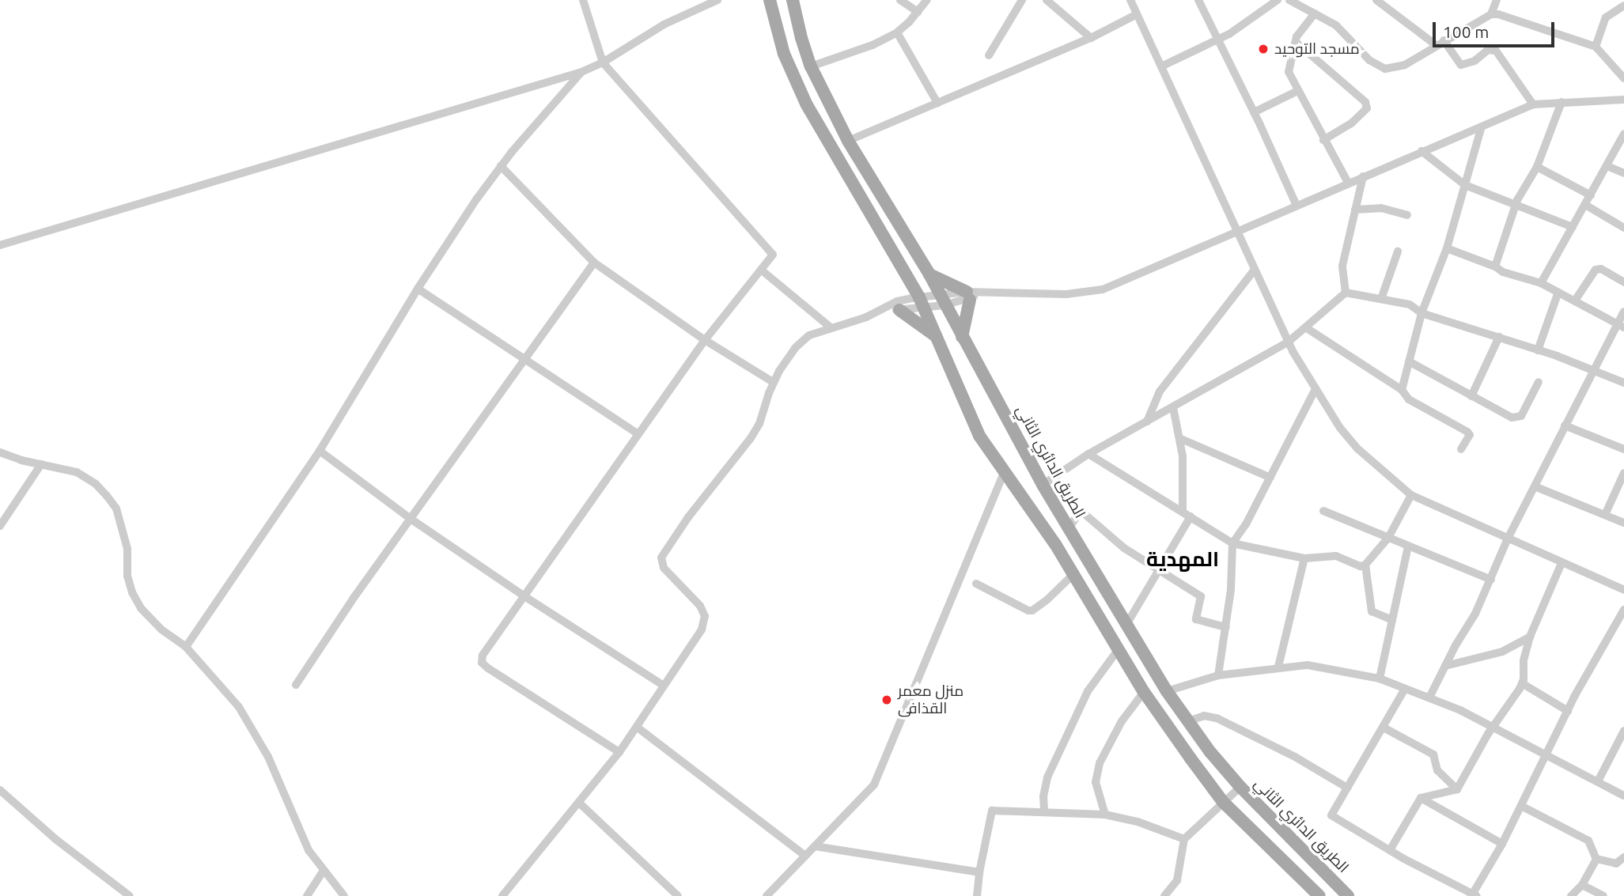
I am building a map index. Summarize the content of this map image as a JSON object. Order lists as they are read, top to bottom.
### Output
{
  "streets": {
    "main road": ["الطريق الدائري الثاني"]
  },
  "districts": ["المهدية"],
  "places": ["مسجد التوحيد", "منزل معمر القذافى"],
  "scale_bar": "100 m"
}
